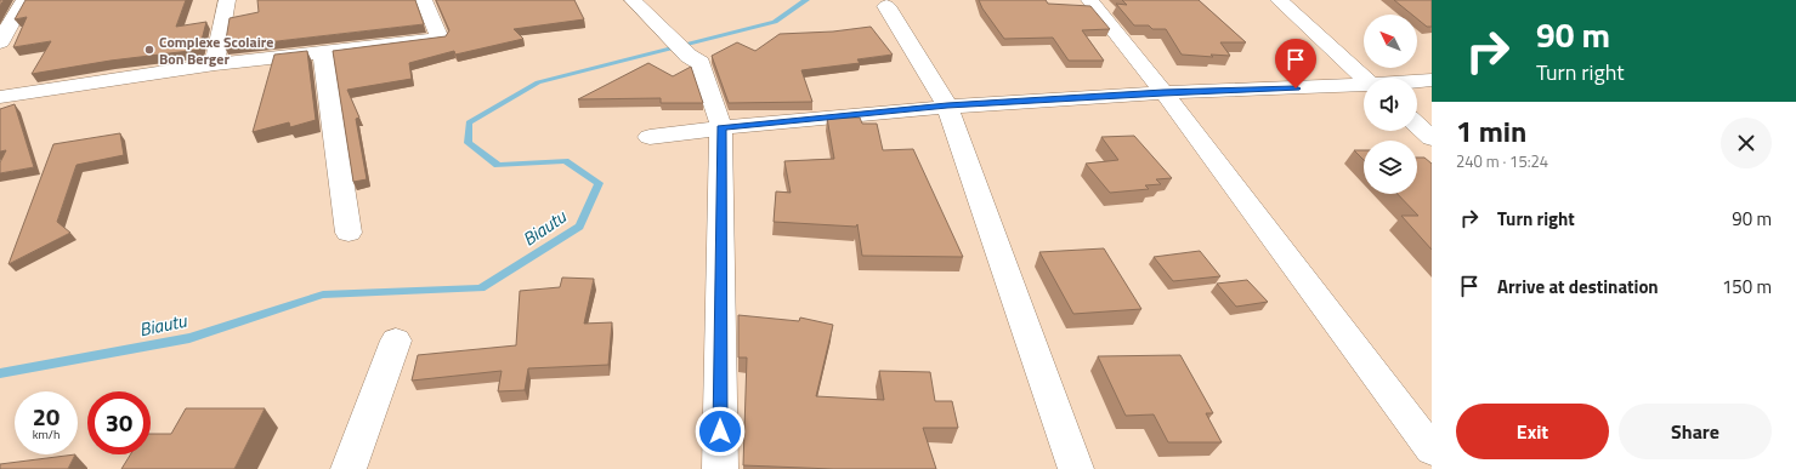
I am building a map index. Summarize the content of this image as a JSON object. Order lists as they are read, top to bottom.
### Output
{
  "water": ["Biautu"],
  "places": ["Complexe Scolaire Bon Berger"],
  "north": "top left",
  "page": {
    "turn": ["90 m", "Turn right"],
    "heading": ["1 min", "240 m · 15:24"],
    "list": [
      {
        "name": "Turn right",
        "value": "90 m"
      },
      {
        "name": "Arrive at destination",
        "value": "150 m"
      }
    ],
    "speed": "20 km/h",
    "limit": "30",
    "buttons": ["Exit", "Share"]
  }
}
